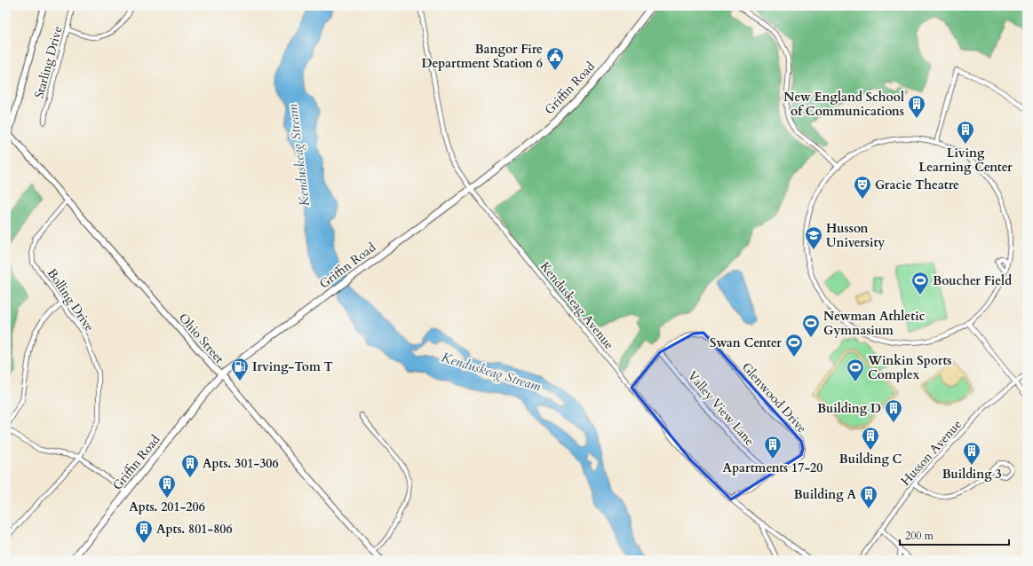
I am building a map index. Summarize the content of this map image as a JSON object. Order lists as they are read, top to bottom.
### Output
{
  "streets": {
    "main road": ["Griffin Road"],
    "street": [
      "Starling Drive",
      "Bolling Drive",
      "Kenduskeag Avenue",
      "Ohio Street",
      "Glenwood Drive",
      "Valley View Lane",
      "Husson Avenue"
    ]
  },
  "crossings": [
    ["Griffin Road", "Kenduskeag Avenue"],
    ["Griffin Road", "Ohio Street"],
    ["Bolling Drive", "Ohio Street"],
    ["Kenduskeag Avenue", "Glenwood Drive"],
    ["Glenwood Drive", "Valley View Lane"]
  ],
  "water": ["Kenduskeag Stream"],
  "places": {
    "public building": ["Bangor Fire Department Station 6"],
    "building": [
      "New England School of Communications",
      "Living Learning Center",
      "Building D",
      "Building C",
      "Apartments 17-20",
      "Building 3",
      "Apts. 301-306",
      "Apts. 201-206",
      "Building A",
      "Apts. 801-806"
    ],
    "theatre": ["Gracie Theatre"],
    "school or university": ["Husson University"],
    "sports": [
      "Boucher Field",
      "Newman Athletic Gymnasium",
      "Swan Center",
      "Winkin Sports Complex"
    ],
    "fuel station": ["Irving-Tom T"]
  },
  "scale_bar": "200 m"
}
